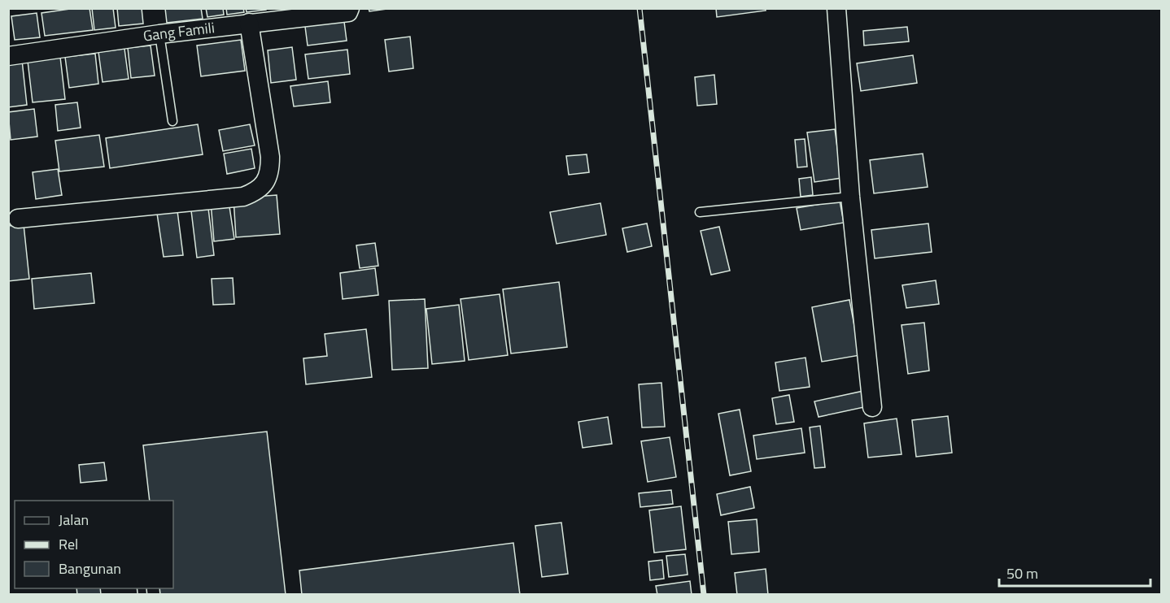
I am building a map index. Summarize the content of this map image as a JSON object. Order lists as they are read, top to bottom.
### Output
{
  "streets": {
    "street": ["Gang Famili"]
  },
  "legend": ["Jalan", "Rel", "Bangunan"],
  "scale_bar": "50 m"
}
